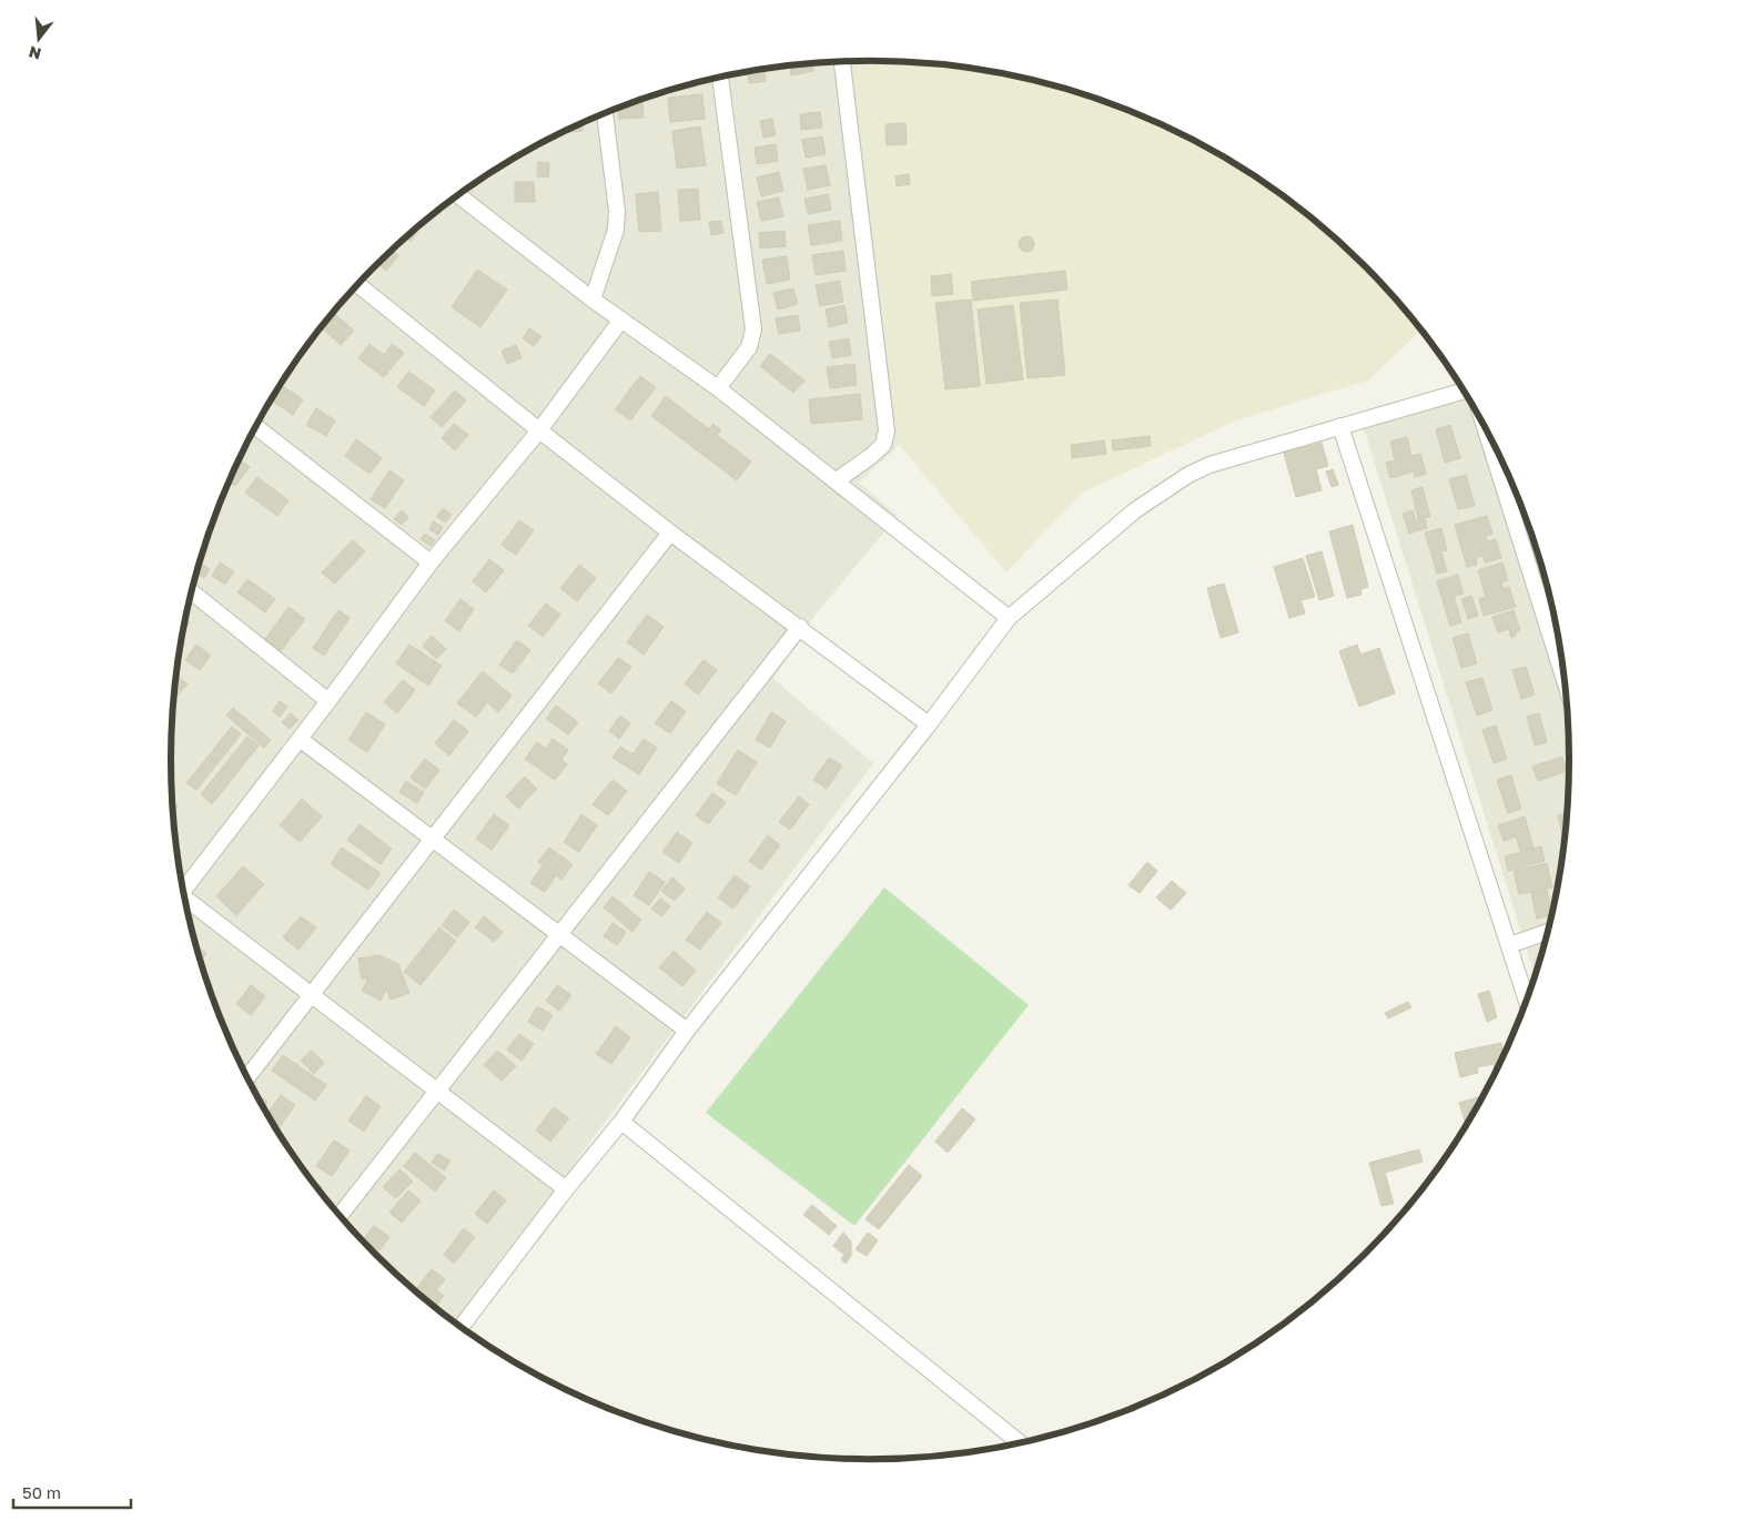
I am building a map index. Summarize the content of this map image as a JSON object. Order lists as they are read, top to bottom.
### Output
{
  "scale_bar": "50 m",
  "north": "bottom"
}
